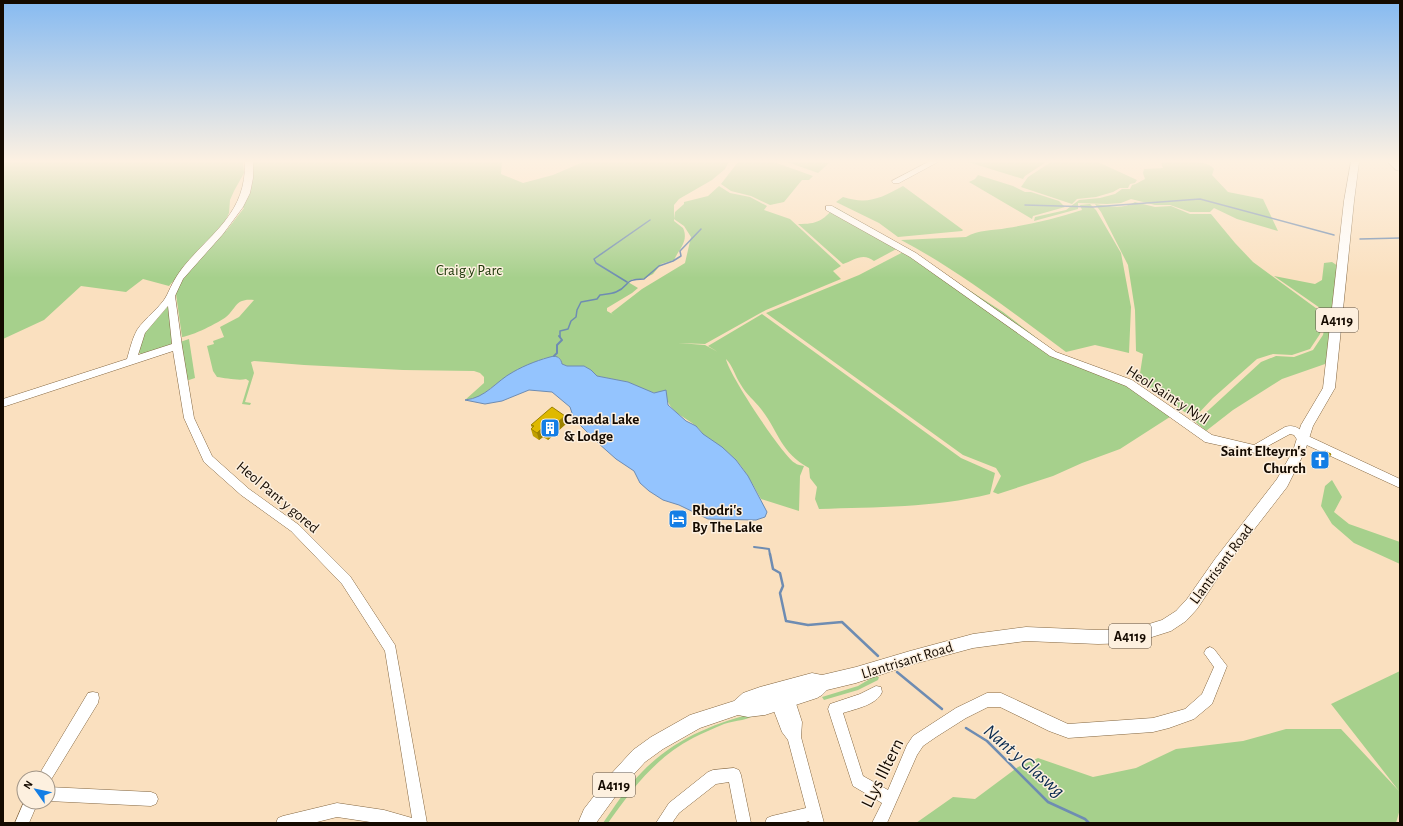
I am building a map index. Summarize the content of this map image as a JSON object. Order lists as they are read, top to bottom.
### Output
{
  "streets": {
    "main road": ["A4119", "Llantrisant Road"],
    "street": ["Heol Saint y Nyll", "Heol Pant y gored", "LLys Illtern"]
  },
  "crossings": [
    ["Heol Saint y Nyll", "Llantrisant Road"]
  ],
  "water": ["Nant y Glaswg"],
  "parks": ["Craig y Parc"],
  "places": {
    "building": ["Canada Lake & Lodge"],
    "church": ["Saint Elteyrn's Church"],
    "hotel": ["Rhodri's By The Lake"]
  },
  "north": "top left"
}
